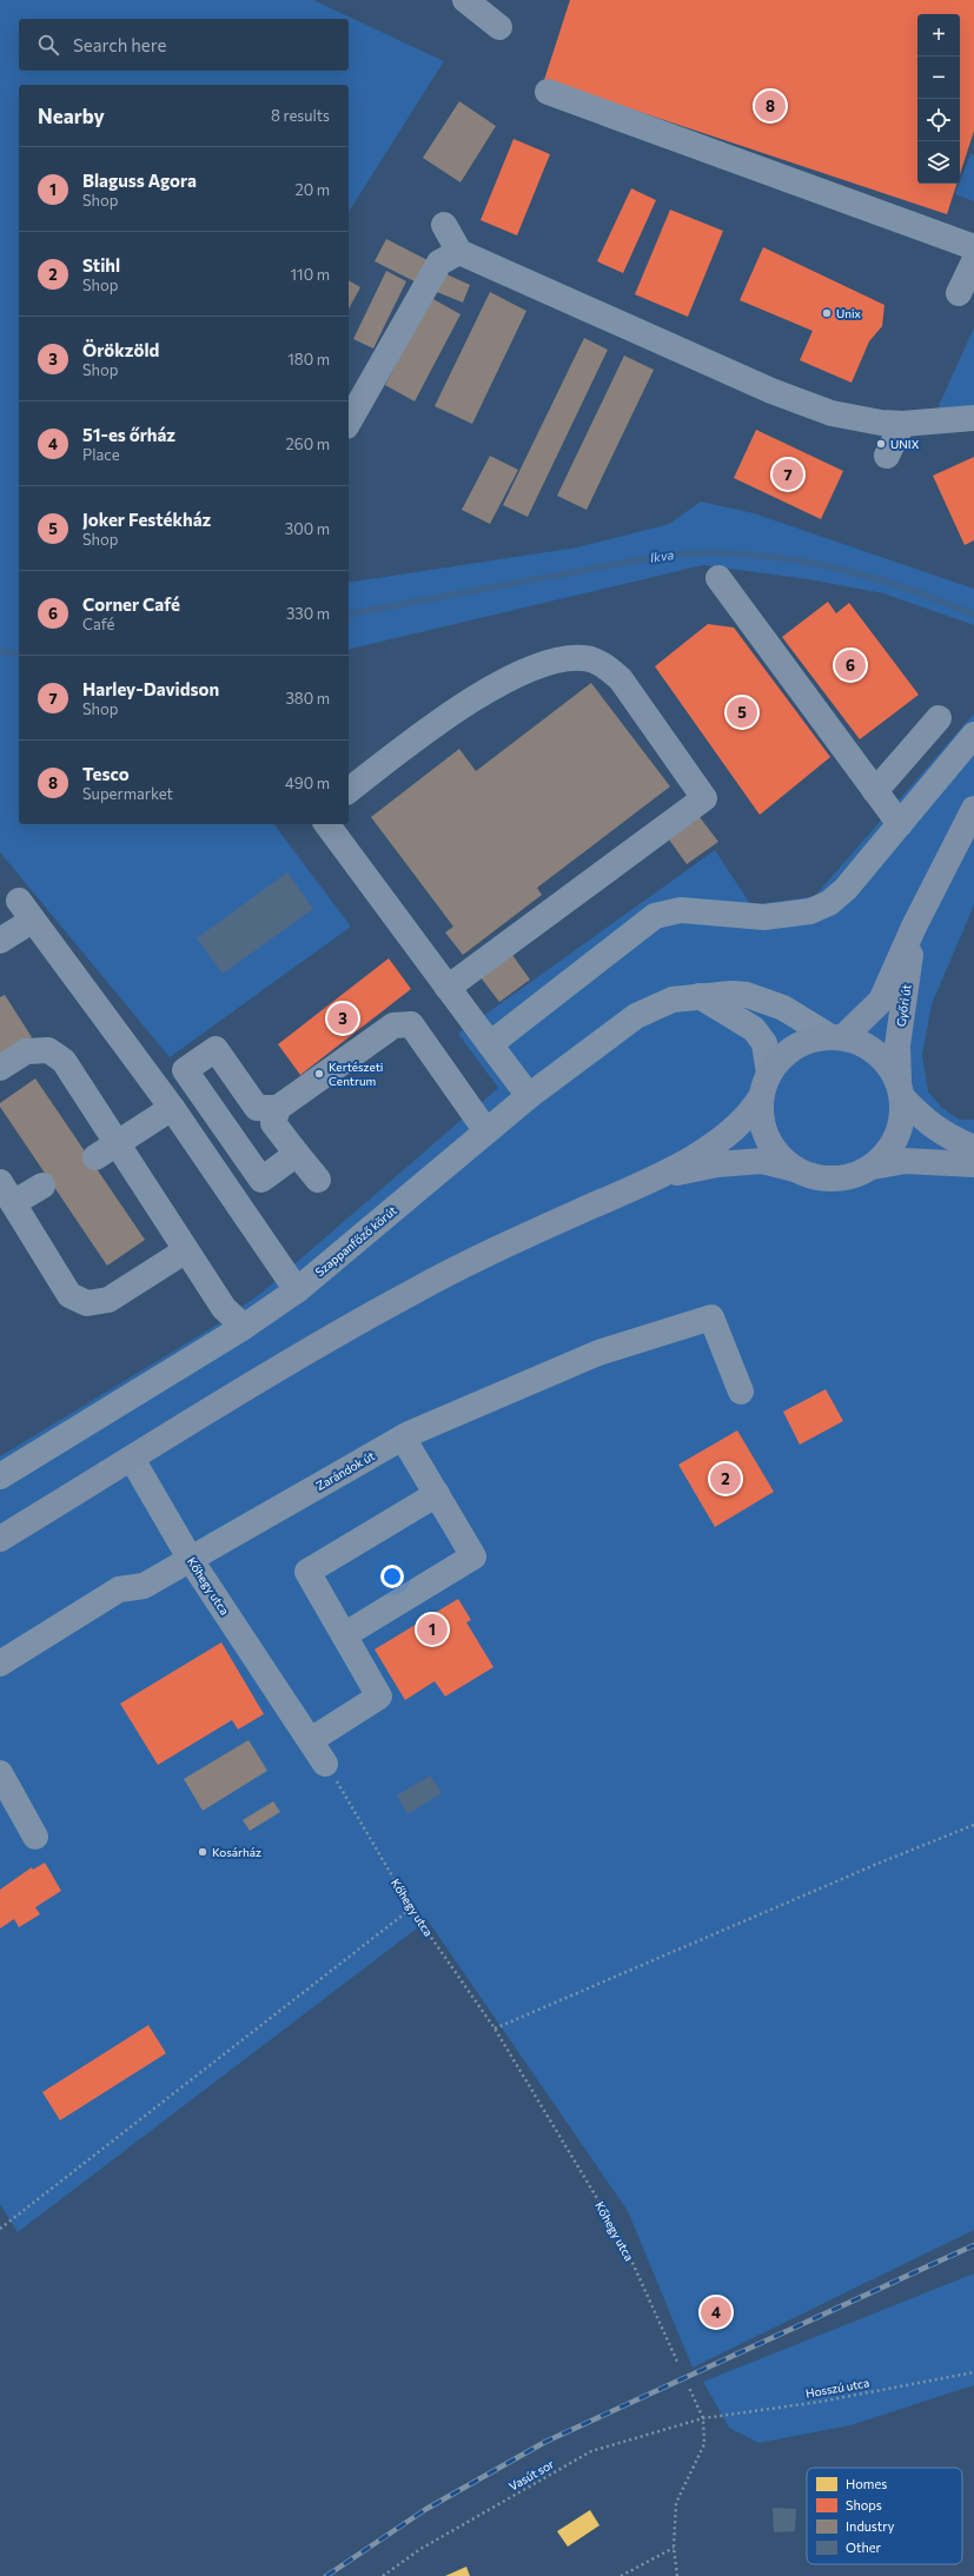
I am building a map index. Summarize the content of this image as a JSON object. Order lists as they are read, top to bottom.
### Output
{
  "streets": {
    "main road": ["Győri út"],
    "street": ["Szappanfőző körút", "Zarándok út", "Kőhegy utca"],
    "path": ["Hosszú utca", "Vasút sor"]
  },
  "crossings": [
    ["Győri út", "Szappanfőző körút"],
    ["Zarándok út", "Kőhegy utca"],
    ["Hosszú utca", "Vasút sor"]
  ],
  "water": ["Ikva"],
  "places": [
    "Unix",
    "UNIX",
    "Kertészeti Centrum",
    "Kosárház"
  ],
  "legend": [
    "Homes",
    "Shops",
    "Industry",
    "Other"
  ],
  "page": {
    "map_buttons": ["+", "−"],
    "search": "Search here",
    "heading": ["Nearby", "8 results"],
    "pins": [
      "8",
      "7",
      "6",
      "5",
      "3",
      "2",
      "1",
      "4"
    ],
    "list": [
      {
        "mark": "1",
        "name": "Blaguss Agora",
        "note": "Shop",
        "value": "20 m"
      },
      {
        "mark": "2",
        "name": "Stihl",
        "note": "Shop",
        "value": "110 m"
      },
      {
        "mark": "3",
        "name": "Örökzöld",
        "note": "Shop",
        "value": "180 m"
      },
      {
        "mark": "4",
        "name": "51-es őrház",
        "note": "Place",
        "value": "260 m"
      },
      {
        "mark": "5",
        "name": "Joker Festékház",
        "note": "Shop",
        "value": "300 m"
      },
      {
        "mark": "6",
        "name": "Corner Café",
        "note": "Café",
        "value": "330 m"
      },
      {
        "mark": "7",
        "name": "Harley-Davidson",
        "note": "Shop",
        "value": "380 m"
      },
      {
        "mark": "8",
        "name": "Tesco",
        "note": "Supermarket",
        "value": "490 m"
      }
    ]
  }
}
